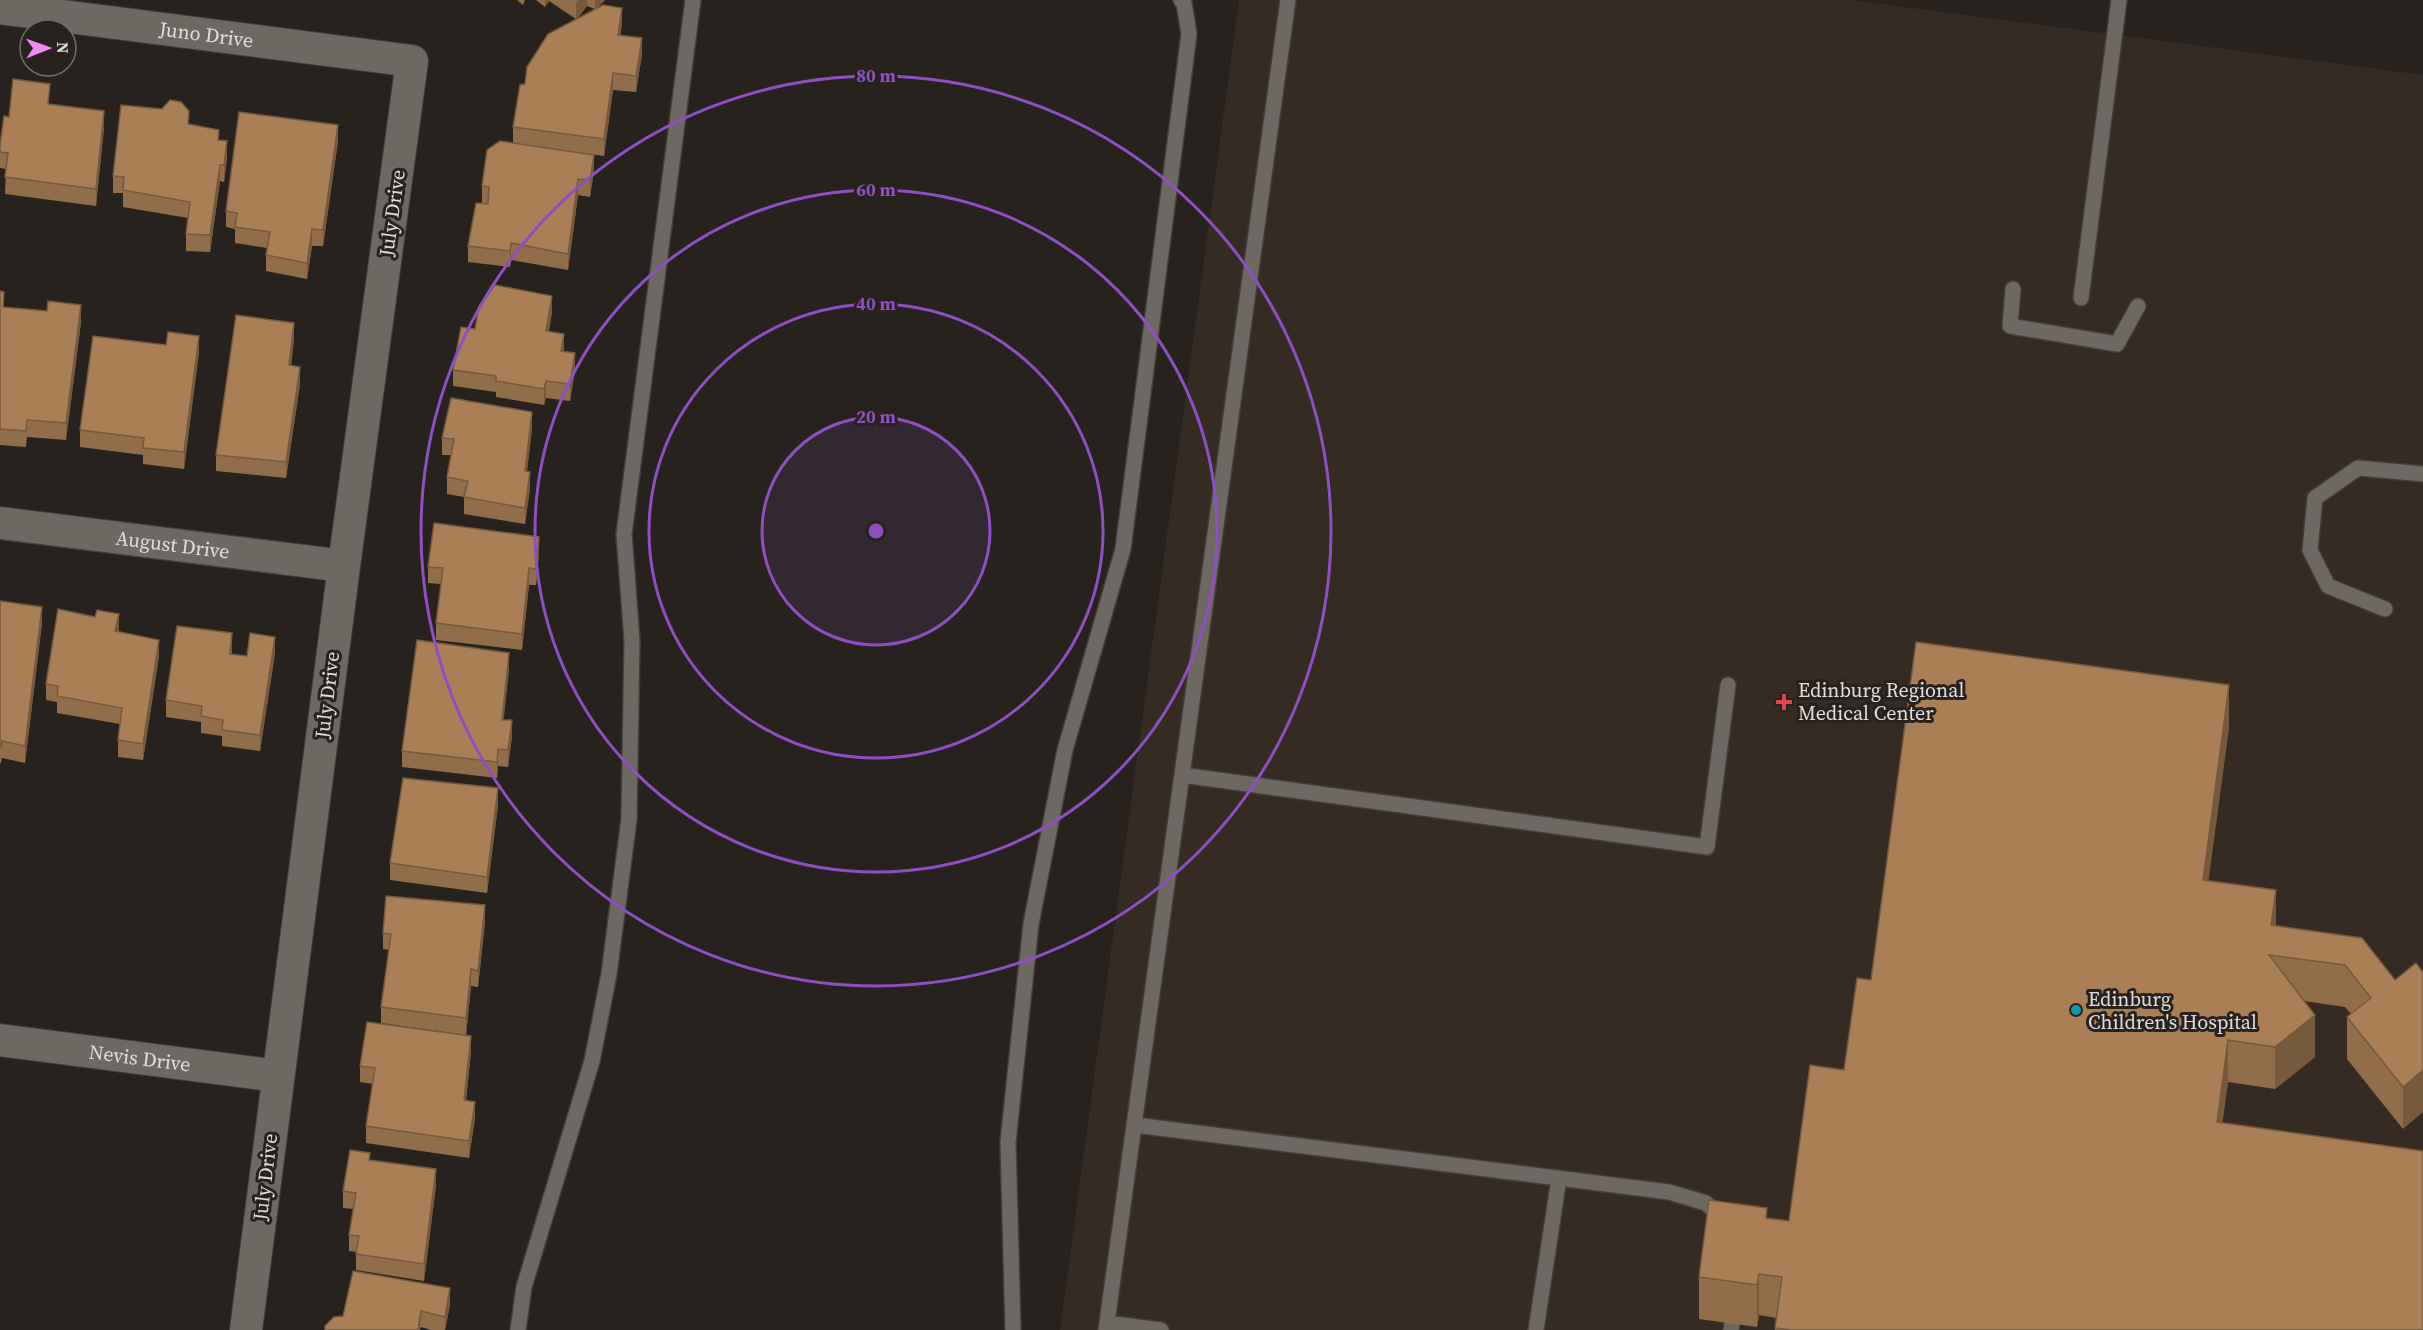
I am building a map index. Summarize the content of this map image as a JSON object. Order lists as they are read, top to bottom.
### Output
{
  "streets": {
    "street": [
      "Juno Drive",
      "July Drive",
      "August Drive",
      "Nevis Drive"
    ]
  },
  "crossings": [
    ["Juno Drive", "July Drive"],
    ["July Drive", "August Drive"],
    ["July Drive", "Nevis Drive"]
  ],
  "places": {
    "health": ["Edinburg Regional Medical Center"],
    "other": ["Edinburg Children's Hospital"]
  },
  "north": "right",
  "rings": [
    "80 m",
    "60 m",
    "40 m",
    "20 m"
  ]
}
